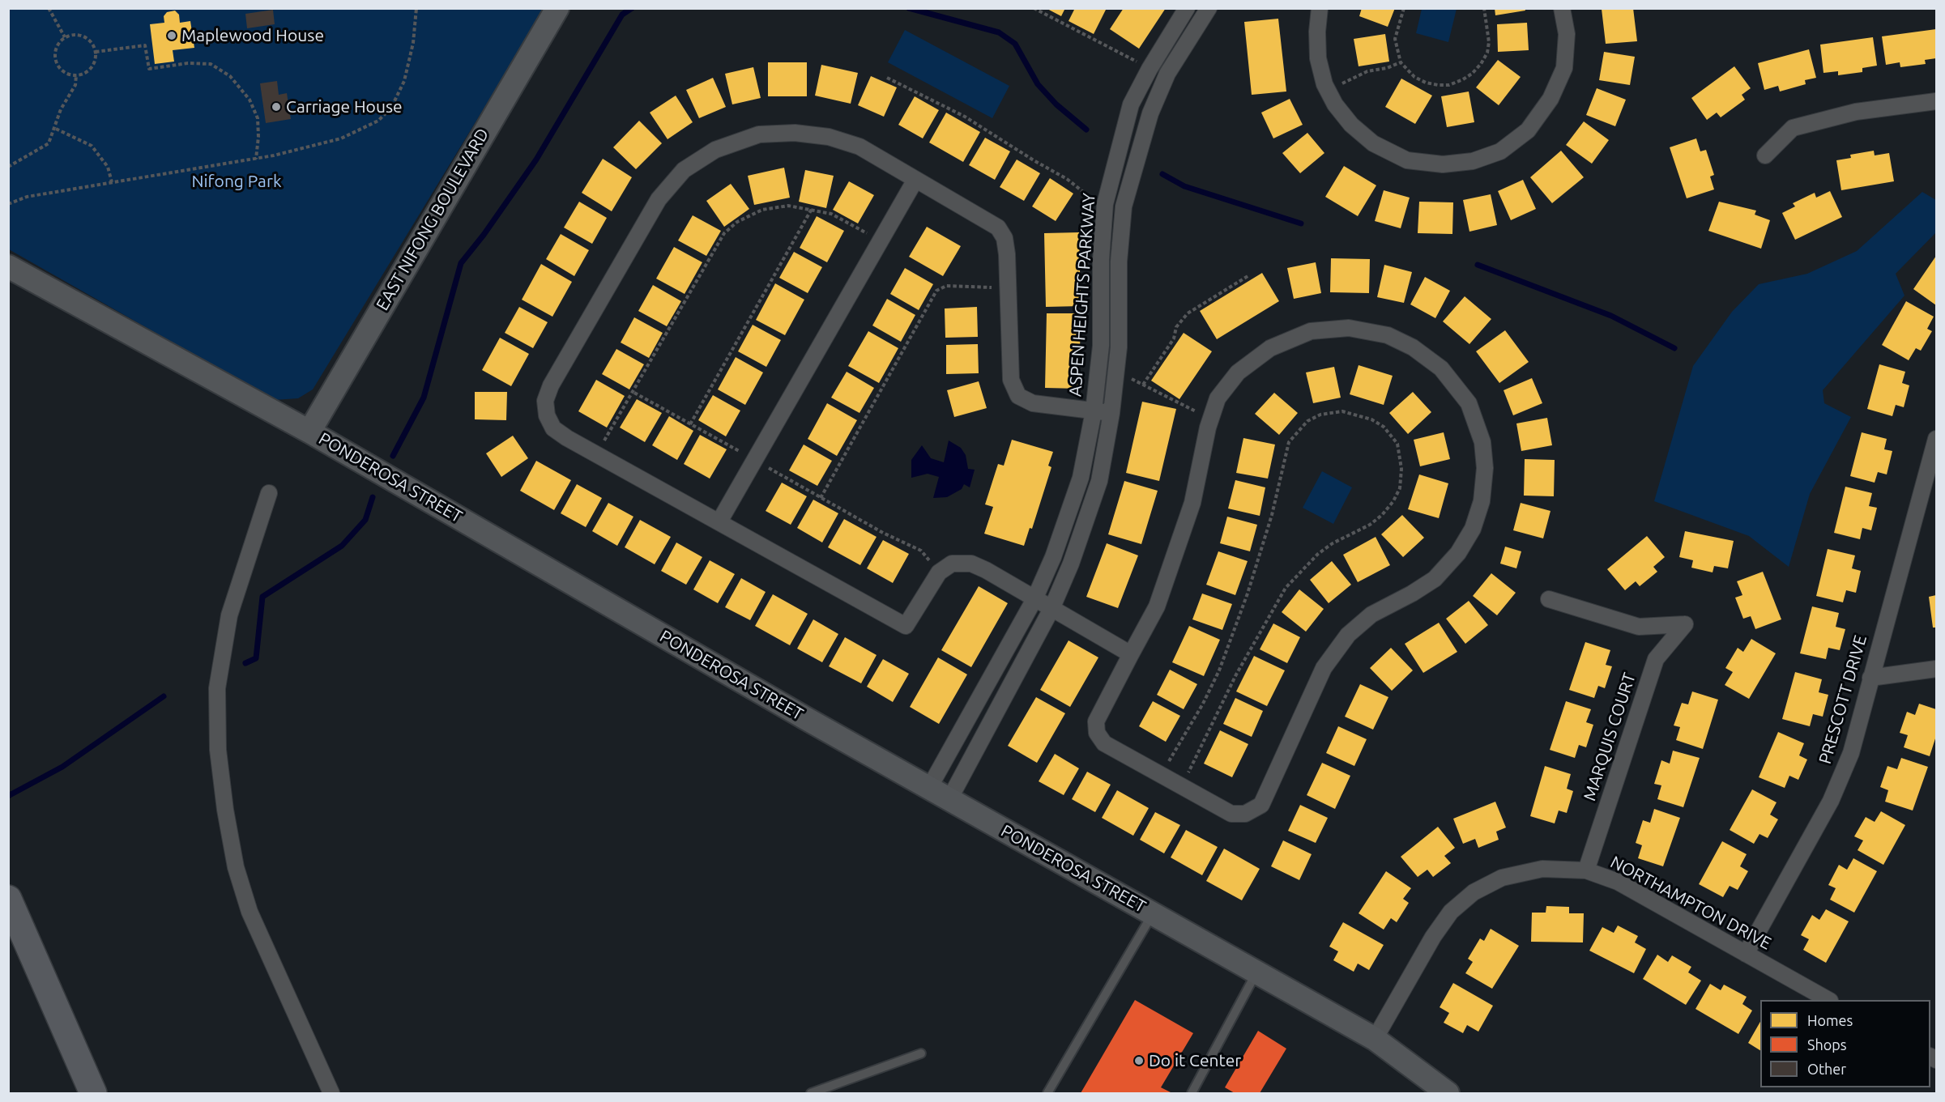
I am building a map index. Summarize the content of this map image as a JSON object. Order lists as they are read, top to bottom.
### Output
{
  "streets": {
    "street": [
      "EAST NIFONG BOULEVARD",
      "ASPEN HEIGHTS PARKWAY",
      "PONDEROSA STREET",
      "PRESCOTT DRIVE",
      "MARQUIS COURT",
      "NORTHAMPTON DRIVE"
    ]
  },
  "crossings": [
    ["EAST NIFONG BOULEVARD", "PONDEROSA STREET"],
    ["ASPEN HEIGHTS PARKWAY", "PONDEROSA STREET"],
    ["PONDEROSA STREET", "NORTHAMPTON DRIVE"],
    ["PRESCOTT DRIVE", "NORTHAMPTON DRIVE"],
    ["MARQUIS COURT", "NORTHAMPTON DRIVE"]
  ],
  "parks": ["Nifong Park"],
  "places": ["Maplewood House", "Carriage House", "Do it Center"],
  "legend": ["Homes", "Shops", "Other"]
}
